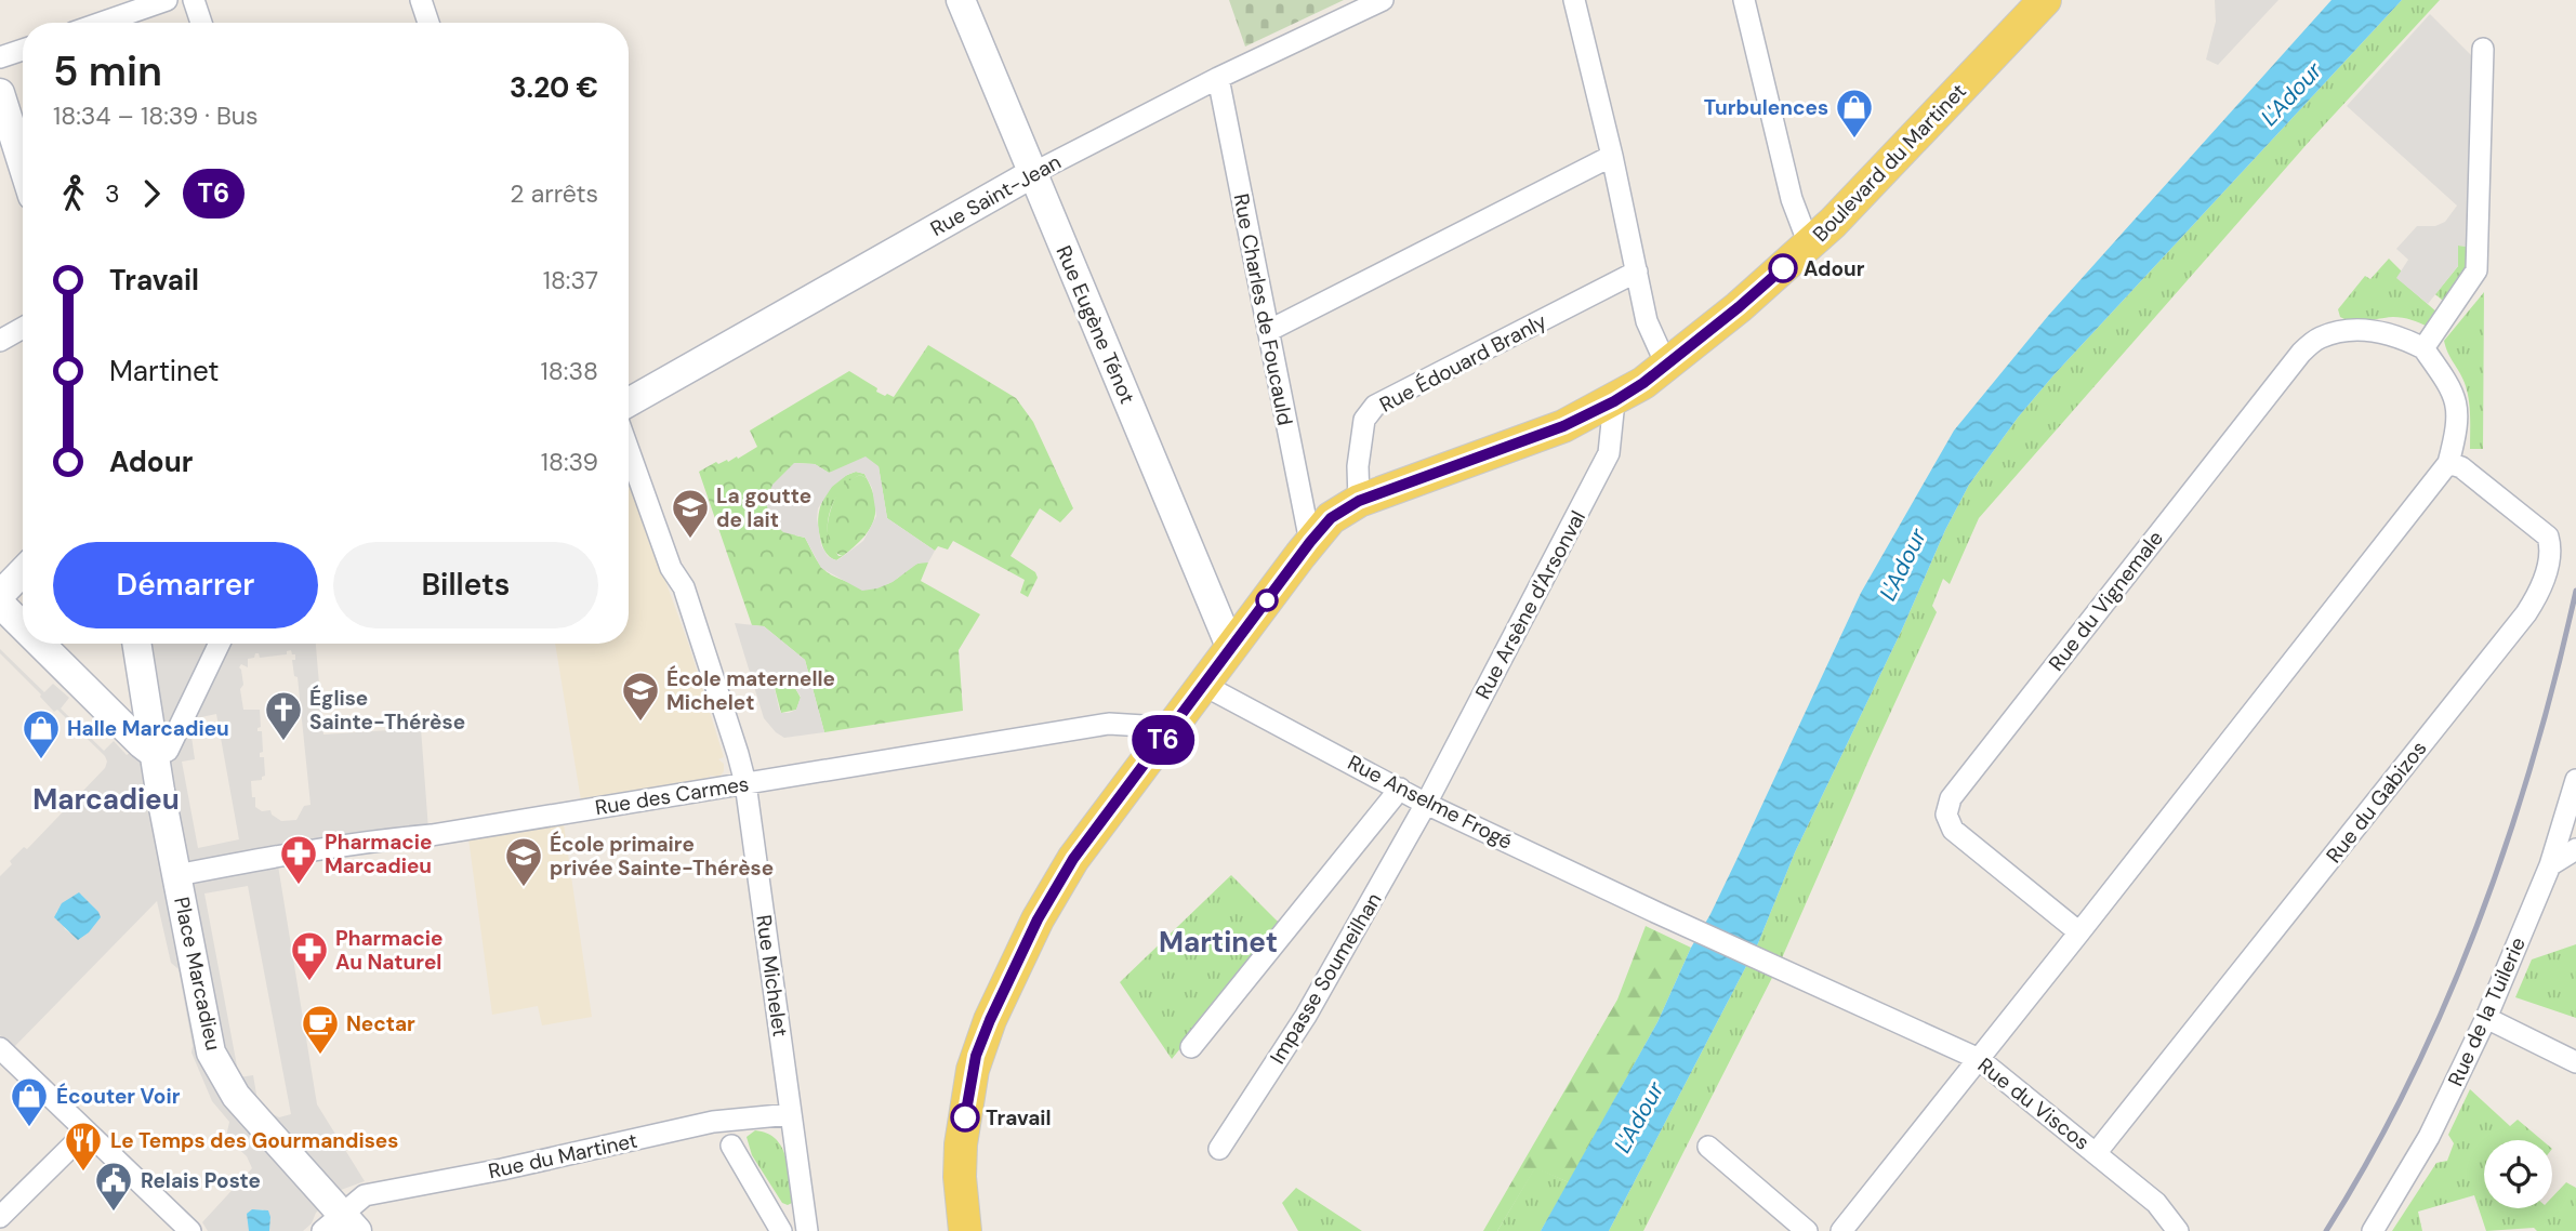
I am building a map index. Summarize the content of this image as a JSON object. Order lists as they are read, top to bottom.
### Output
{
  "streets": {
    "main road": ["Boulevard du Martinet"],
    "street": [
      "Rue Saint-Jean",
      "Rue Charles de Foucauld",
      "Rue Eugène Ténot",
      "Rue Édouard Branly",
      "Rue du Vignemale",
      "Rue Arsène d'Arsonval",
      "Rue des Carmes",
      "Rue Anselme Frogé",
      "Rue du Gabizos",
      "Place Marcadieu",
      "Rue Michelet",
      "Impasse Soumeilhan",
      "Rue de la Tuilerie",
      "Rue du Viscos",
      "Rue du Martinet"
    ]
  },
  "crossings": [
    ["Boulevard du Martinet", "Rue Charles de Foucauld"],
    ["Boulevard du Martinet", "Rue Eugène Ténot"],
    ["Boulevard du Martinet", "Rue Édouard Branly"],
    ["Boulevard du Martinet", "Rue Arsène d'Arsonval"],
    ["Boulevard du Martinet", "Rue des Carmes"],
    ["Boulevard du Martinet", "Rue Anselme Frogé"],
    ["Rue Saint-Jean", "Rue Charles de Foucauld"],
    ["Rue Saint-Jean", "Rue Eugène Ténot"],
    ["Rue Arsène d'Arsonval", "Rue Anselme Frogé"],
    ["Rue Arsène d'Arsonval", "Impasse Soumeilhan"],
    ["Rue des Carmes", "Place Marcadieu"],
    ["Rue des Carmes", "Rue Michelet"],
    ["Rue Anselme Frogé", "Impasse Soumeilhan"],
    ["Rue Anselme Frogé", "Rue du Viscos"],
    ["Rue du Gabizos", "Rue du Viscos"],
    ["Place Marcadieu", "Rue du Martinet"],
    ["Rue Michelet", "Rue du Martinet"]
  ],
  "districts": ["Marcadieu", "Martinet"],
  "water": ["L'Adour"],
  "places": {
    "shop": ["Turbulences", "Halle Marcadieu", "Écouter Voir"],
    "other": ["Adour", "Travail"],
    "school or university": ["La goutte de lait", "École maternelle Michelet", "École primaire privée Sainte-Thérèse"],
    "church": ["Église Sainte-Thérèse"],
    "pharmacy": ["Pharmacie Marcadieu", "Pharmacie Au Naturel"],
    "cafe": ["Nectar"],
    "restaurant": ["Le Temps des Gourmandises"],
    "public building": ["Relais Poste"]
  },
  "lines": ["bus line T6"],
  "page": {
    "on_map": "T6",
    "heading": ["5 min", "18:34 – 18:39 · Bus", "3.20 €"],
    "legs": ["3", "T6", "2 arrêts"],
    "list": [
      {
        "name": "Travail",
        "value": "18:37"
      },
      {
        "name": "Martinet",
        "value": "18:38"
      },
      {
        "name": "Adour",
        "value": "18:39"
      }
    ],
    "buttons": ["Démarrer", "Billets"]
  }
}
